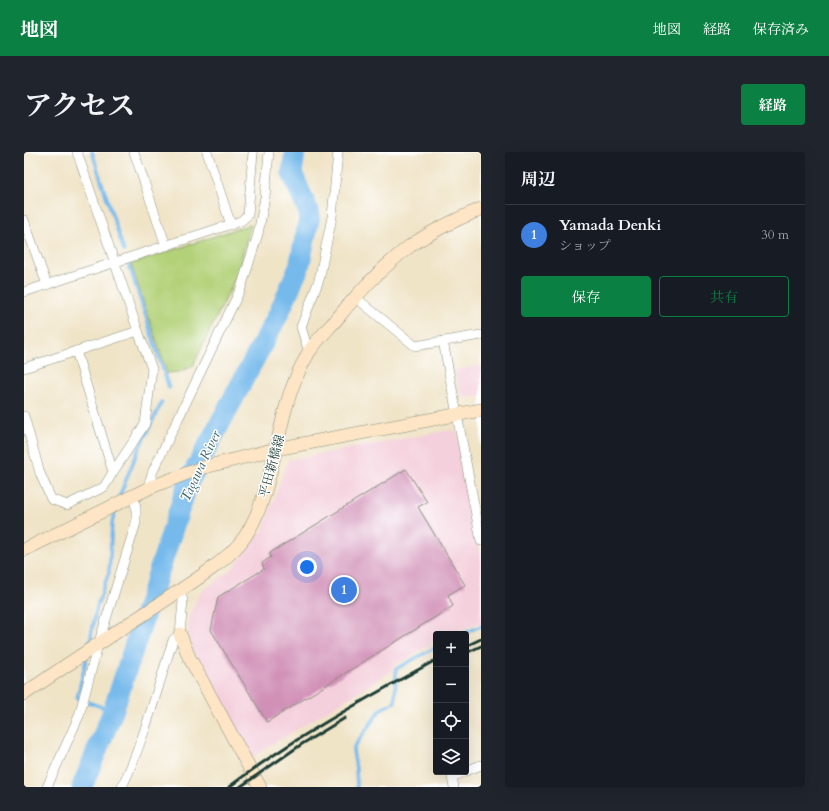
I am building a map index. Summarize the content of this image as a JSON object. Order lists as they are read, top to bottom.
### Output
{
  "streets": {
    "main road": ["平田新橋線"]
  },
  "water": ["Tagawa River"],
  "page": {
    "header": "地図",
    "nav": ["地図", "経路", "保存済み"],
    "title": "アクセス",
    "buttons": [
      "経路",
      ["保存", "共有"]
    ],
    "heading": "周辺",
    "list": [
      {
        "mark": "1",
        "name": "Yamada Denki",
        "note": "ショップ",
        "value": "30 m"
      }
    ],
    "pins": "1",
    "map_buttons": ["+", "−"]
  }
}
